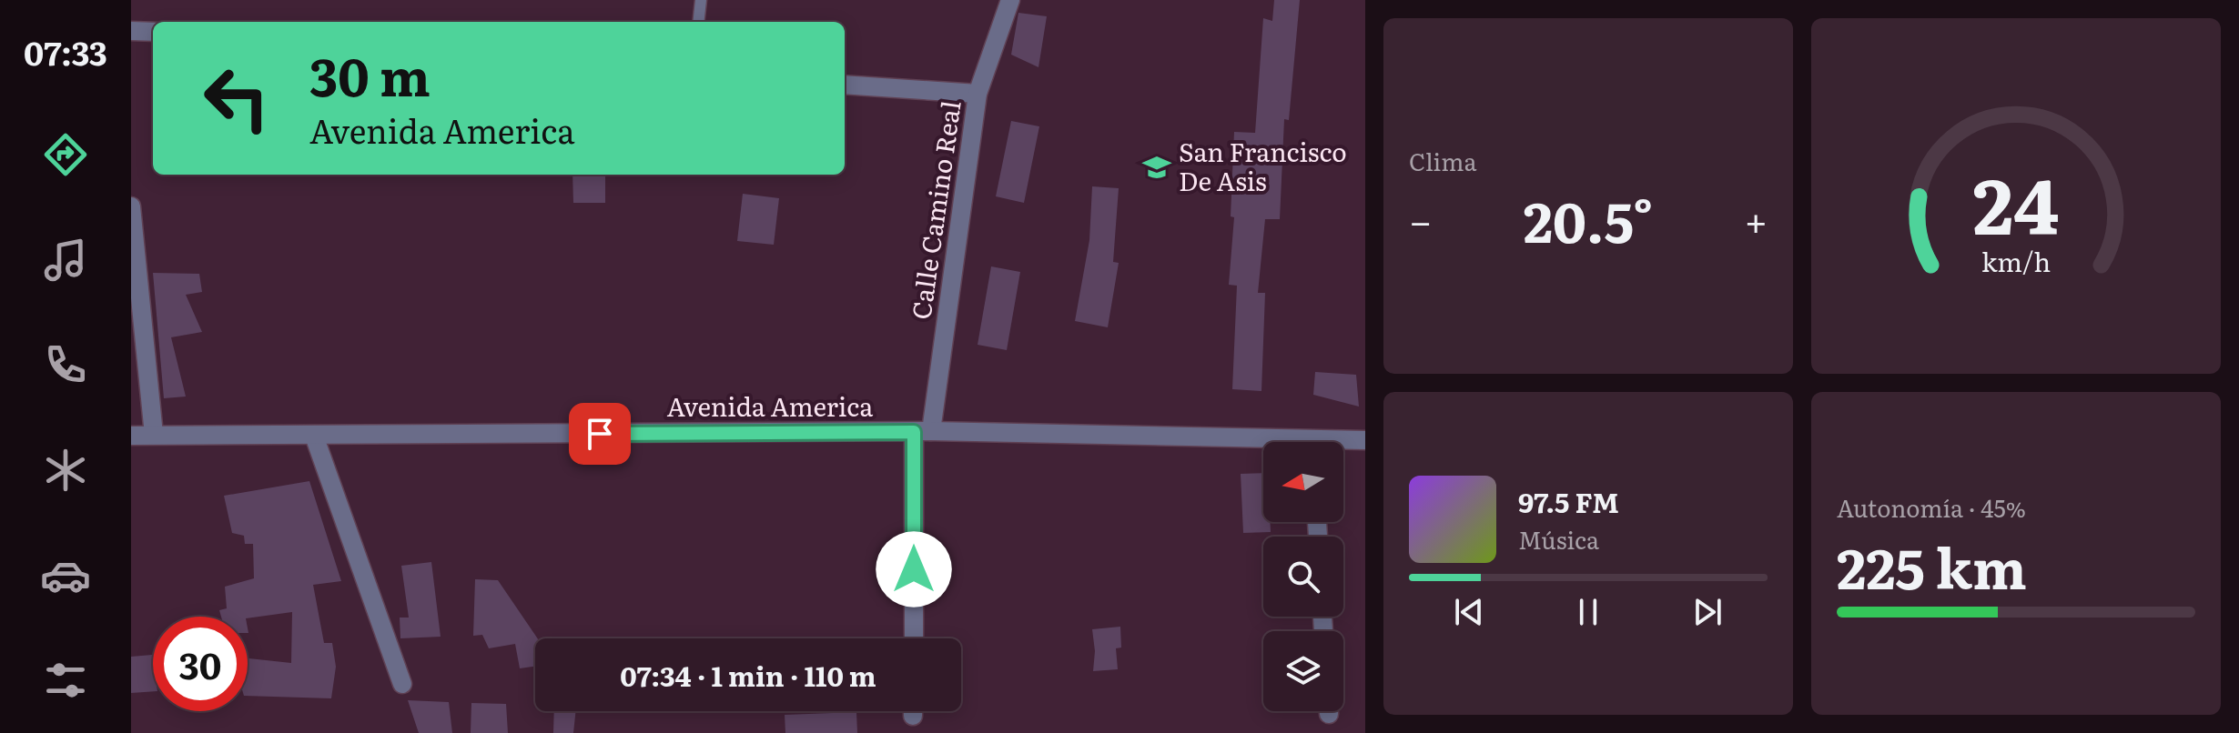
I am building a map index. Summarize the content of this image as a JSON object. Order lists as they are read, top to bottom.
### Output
{
  "streets": {
    "street": ["Calle Camino Real", "Avenida America"]
  },
  "crossings": [
    ["Calle Camino Real", "Avenida America"]
  ],
  "places": {
    "school or university": ["San Francisco De Asis"]
  },
  "north": "left",
  "page": {
    "tabs": "07:33",
    "tile": [
      "Clima",
      ["Autonomía · 45%", "225 km"]
    ],
    "turn": ["30 m", "Avenida America"],
    "heat": ["−", "20.5°", "+"],
    "song": ["97.5 FM", "Música"],
    "limit": "30",
    "trip": "07:34 · 1 min · 110 m",
    "gauge": ["24", "km/h"]
  }
}
